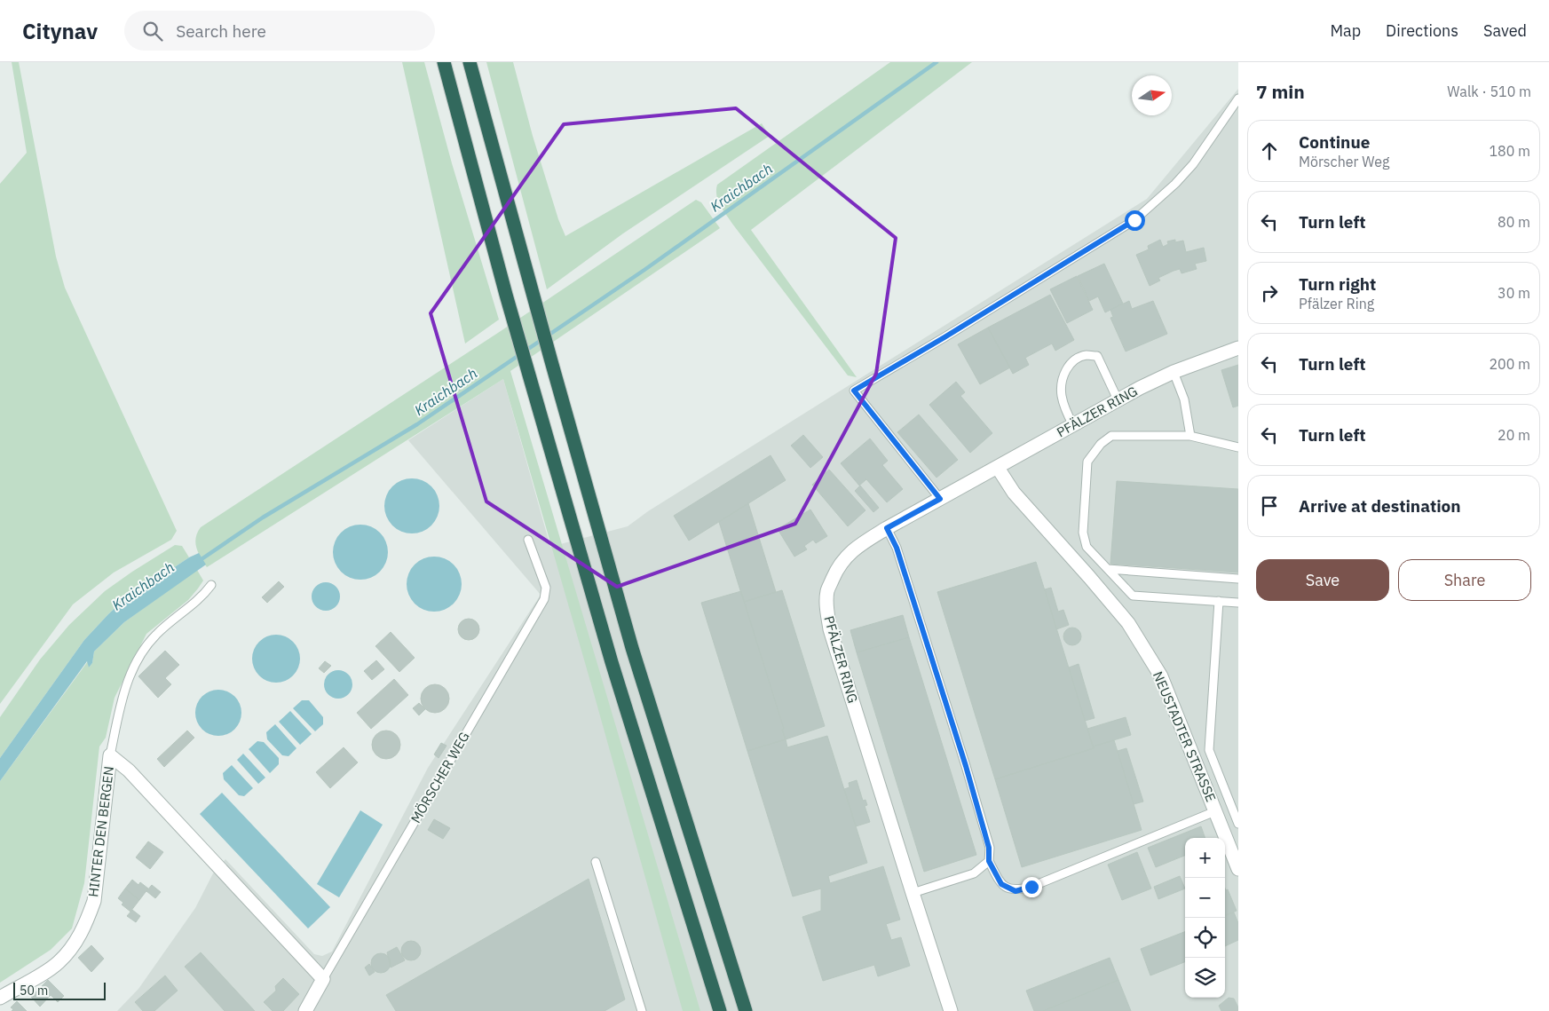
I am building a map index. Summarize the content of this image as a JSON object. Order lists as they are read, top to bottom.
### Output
{
  "streets": {
    "street": [
      "PFÄLZER RING",
      "NEUSTADTER STRASSE",
      "MÖRSCHER WEG",
      "HINTER DEN BERGEN"
    ]
  },
  "crossings": [
    ["PFÄLZER RING", "NEUSTADTER STRASSE"]
  ],
  "water": ["Kraichbach"],
  "scale_bar": "50 m",
  "north": "right",
  "page": {
    "header": "Citynav",
    "search": "Search here",
    "nav": ["Map", "Directions", "Saved"],
    "heading": ["7 min", "Walk · 510 m"],
    "list": [
      ["Continue", "Mörscher Weg", "180 m"],
      ["Turn left", "80 m"],
      ["Turn right", "Pfälzer Ring", "30 m"],
      ["Turn left", "200 m"],
      ["Turn left", "20 m"],
      "Arrive at destination"
    ],
    "buttons": ["Save", "Share"],
    "map_buttons": ["+", "−"],
    "scale": "50 m"
  }
}
